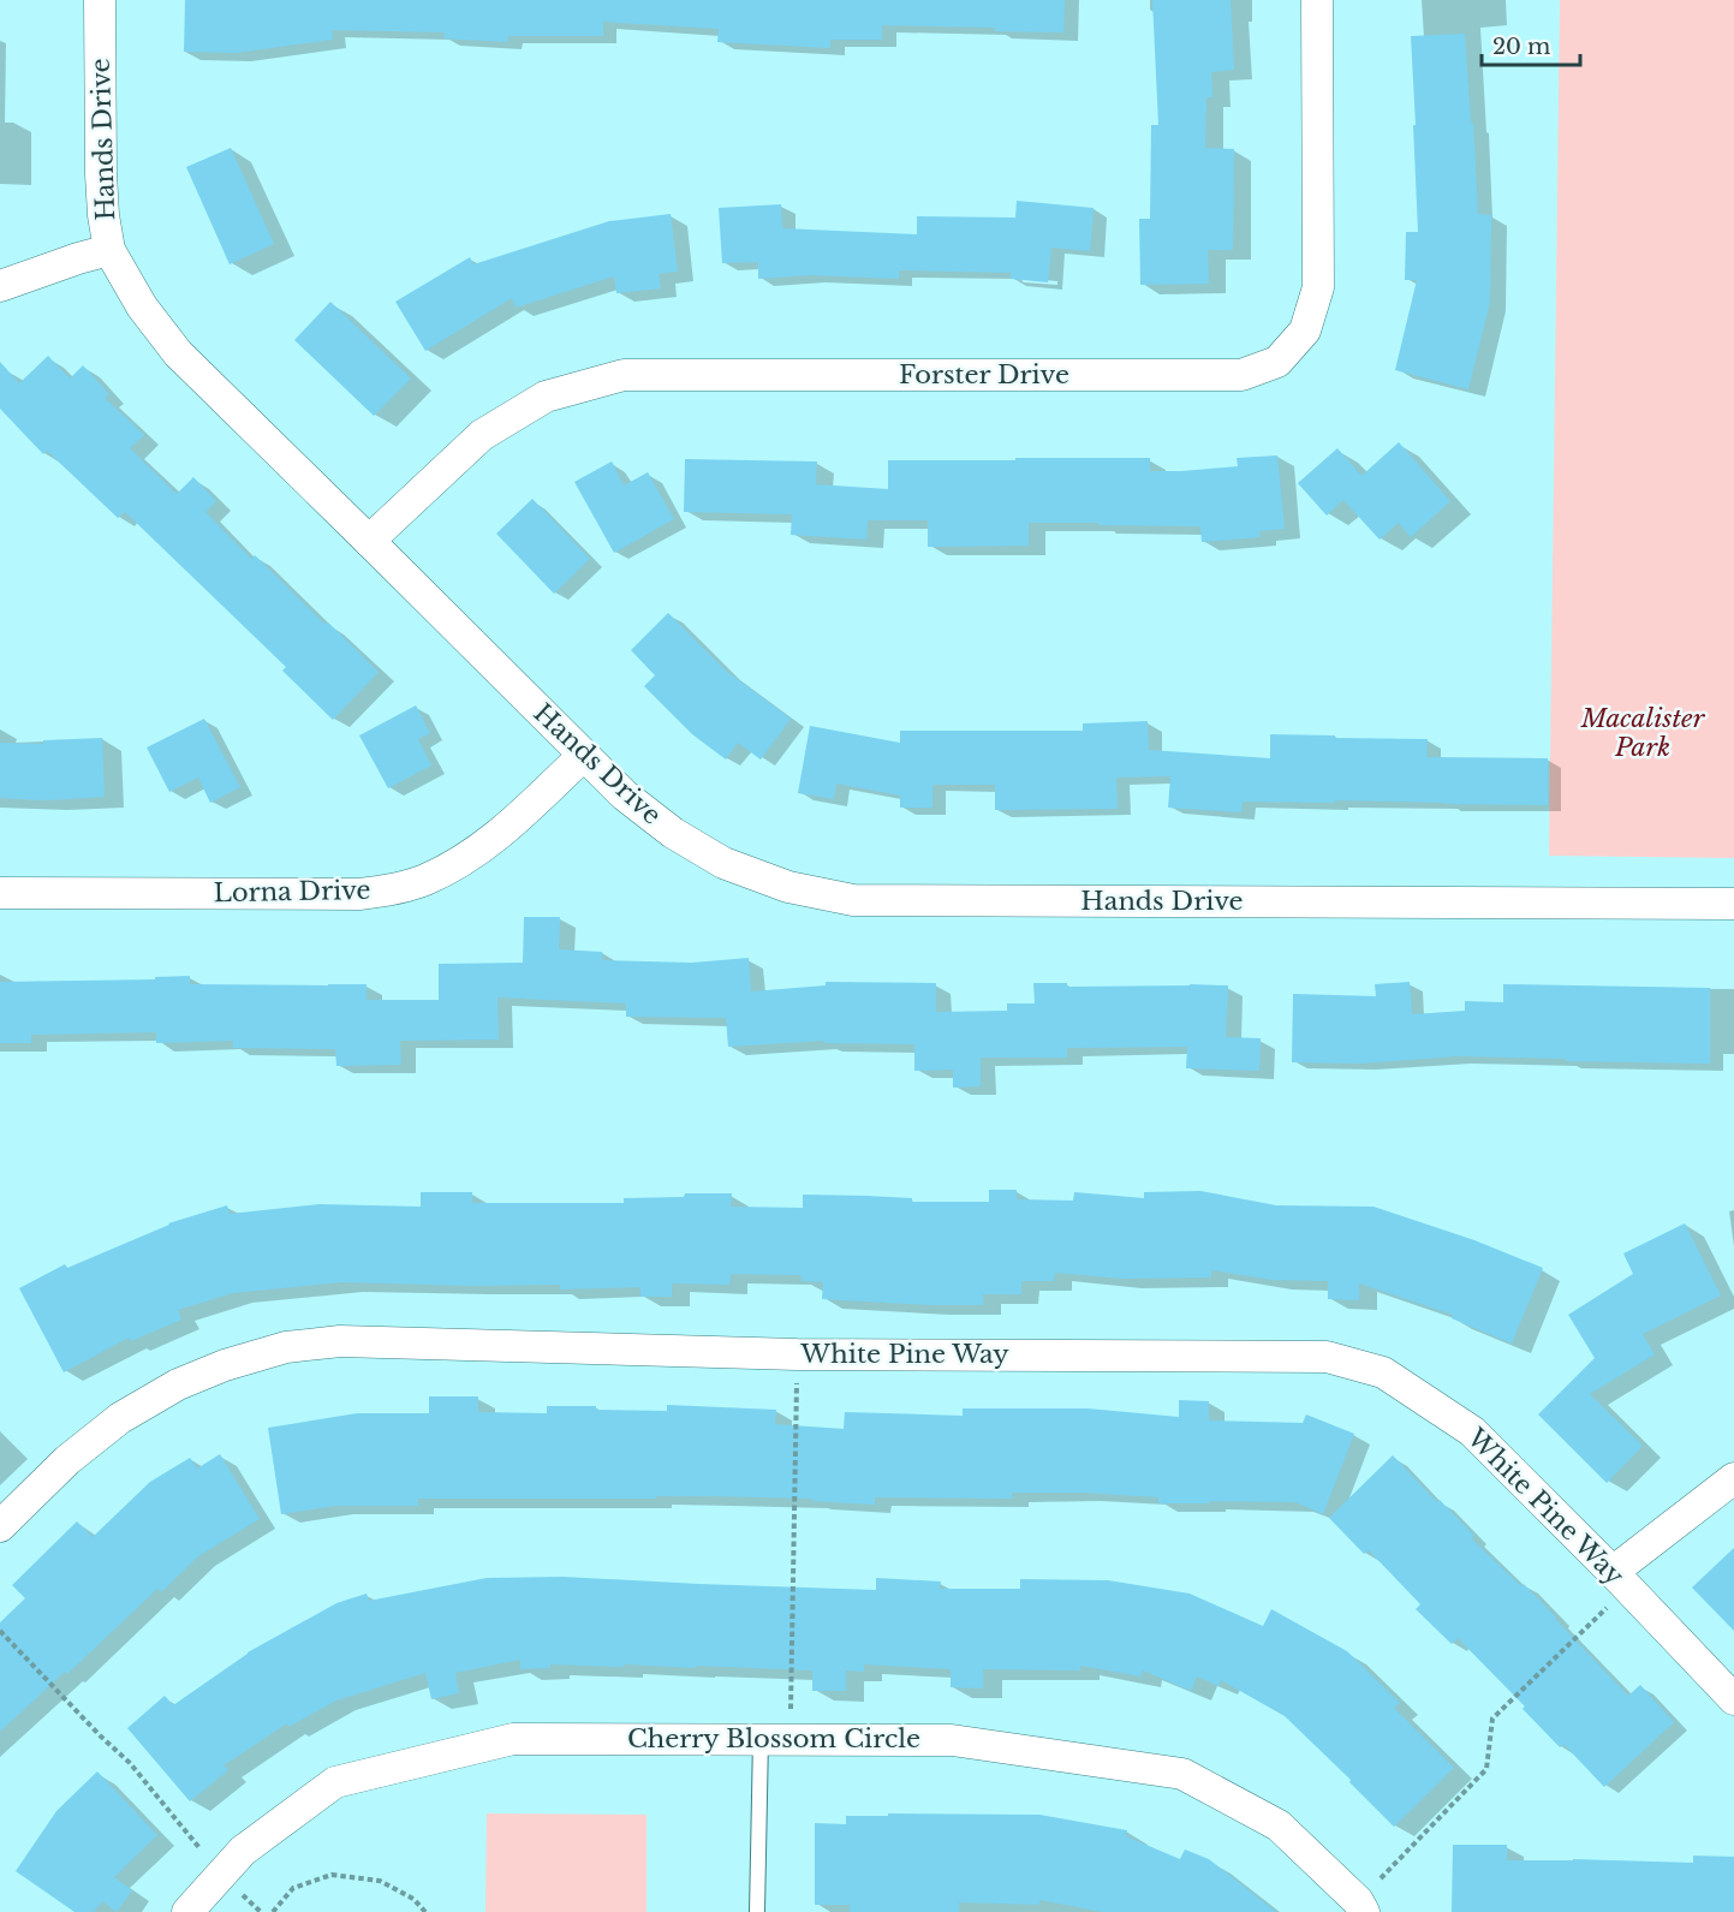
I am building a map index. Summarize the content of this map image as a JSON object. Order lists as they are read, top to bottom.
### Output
{
  "streets": {
    "street": [
      "Hands Drive",
      "Forster Drive",
      "Lorna Drive",
      "White Pine Way",
      "Cherry Blossom Circle"
    ]
  },
  "crossings": [
    ["Hands Drive", "Forster Drive"],
    ["Hands Drive", "Lorna Drive"]
  ],
  "parks": ["Macalister Park"],
  "scale_bar": "20 m"
}
